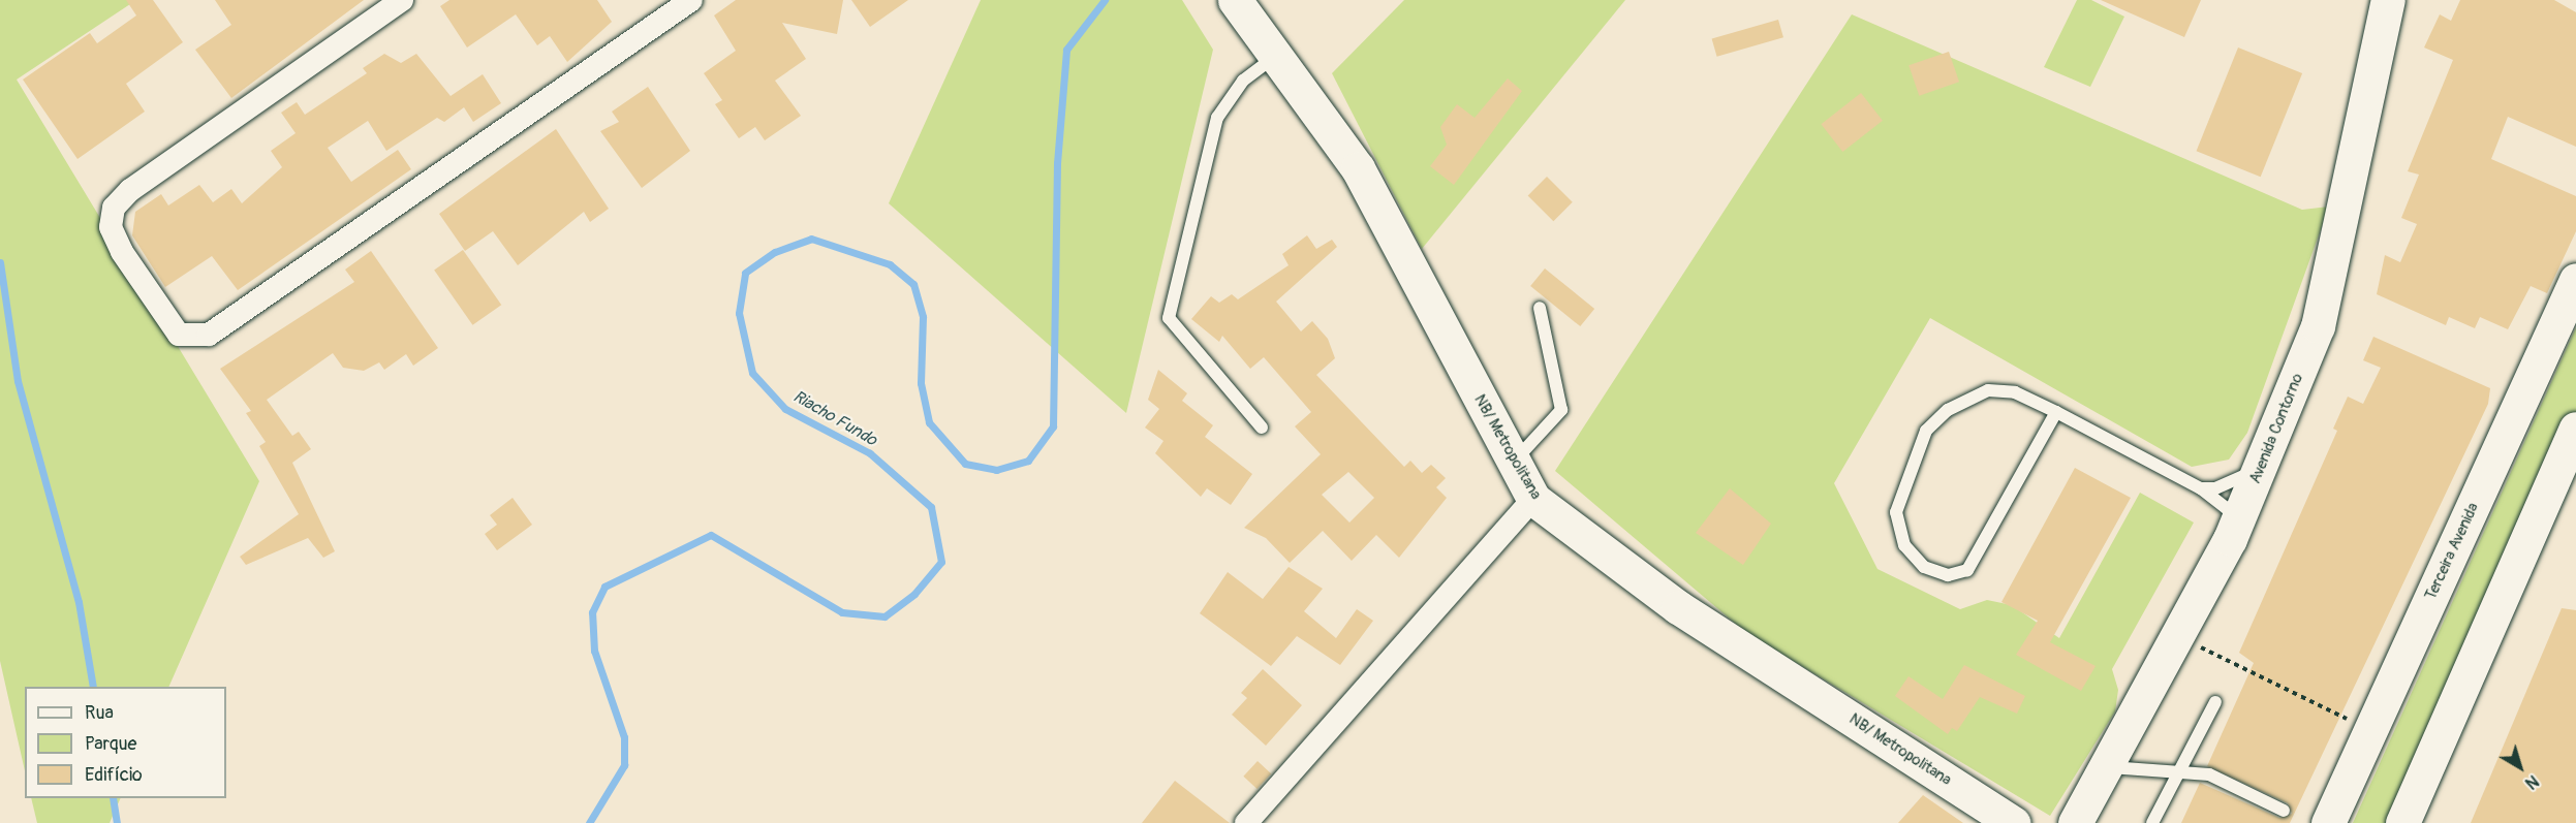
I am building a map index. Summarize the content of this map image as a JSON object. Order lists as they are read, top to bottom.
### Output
{
  "streets": {
    "street": ["Avenida Contorno", "NB/ Metropolitana", "Terceira Avenida"]
  },
  "water": ["Riacho Fundo"],
  "legend": ["Rua", "Parque", "Edifício"],
  "north": "bottom right"
}
